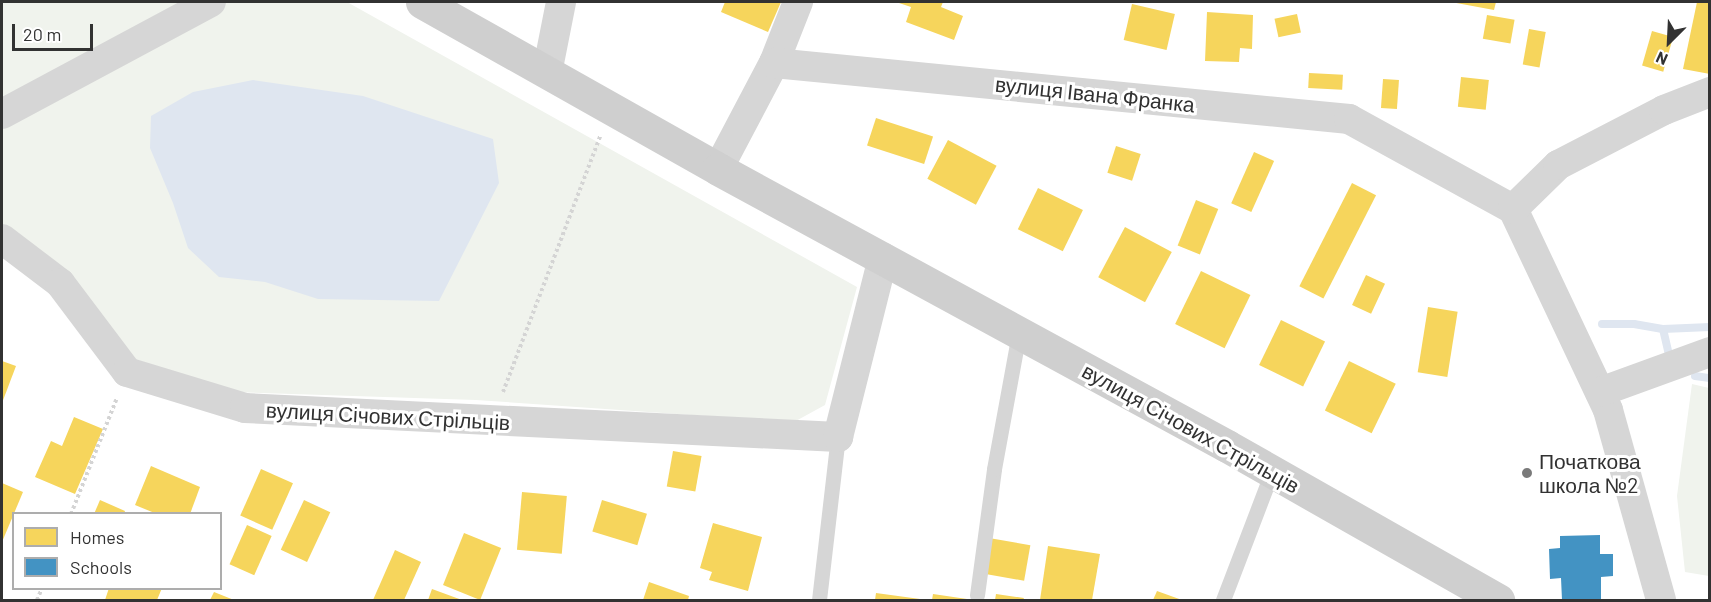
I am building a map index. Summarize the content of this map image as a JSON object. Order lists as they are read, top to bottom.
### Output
{
  "streets": {
    "street": ["вулиця Івана Франка", "вулиця Січових Стрільців"]
  },
  "places": ["Початкова школа №2"],
  "legend": ["Homes", "Schools"],
  "scale_bar": "20 m",
  "north": "bottom left"
}
